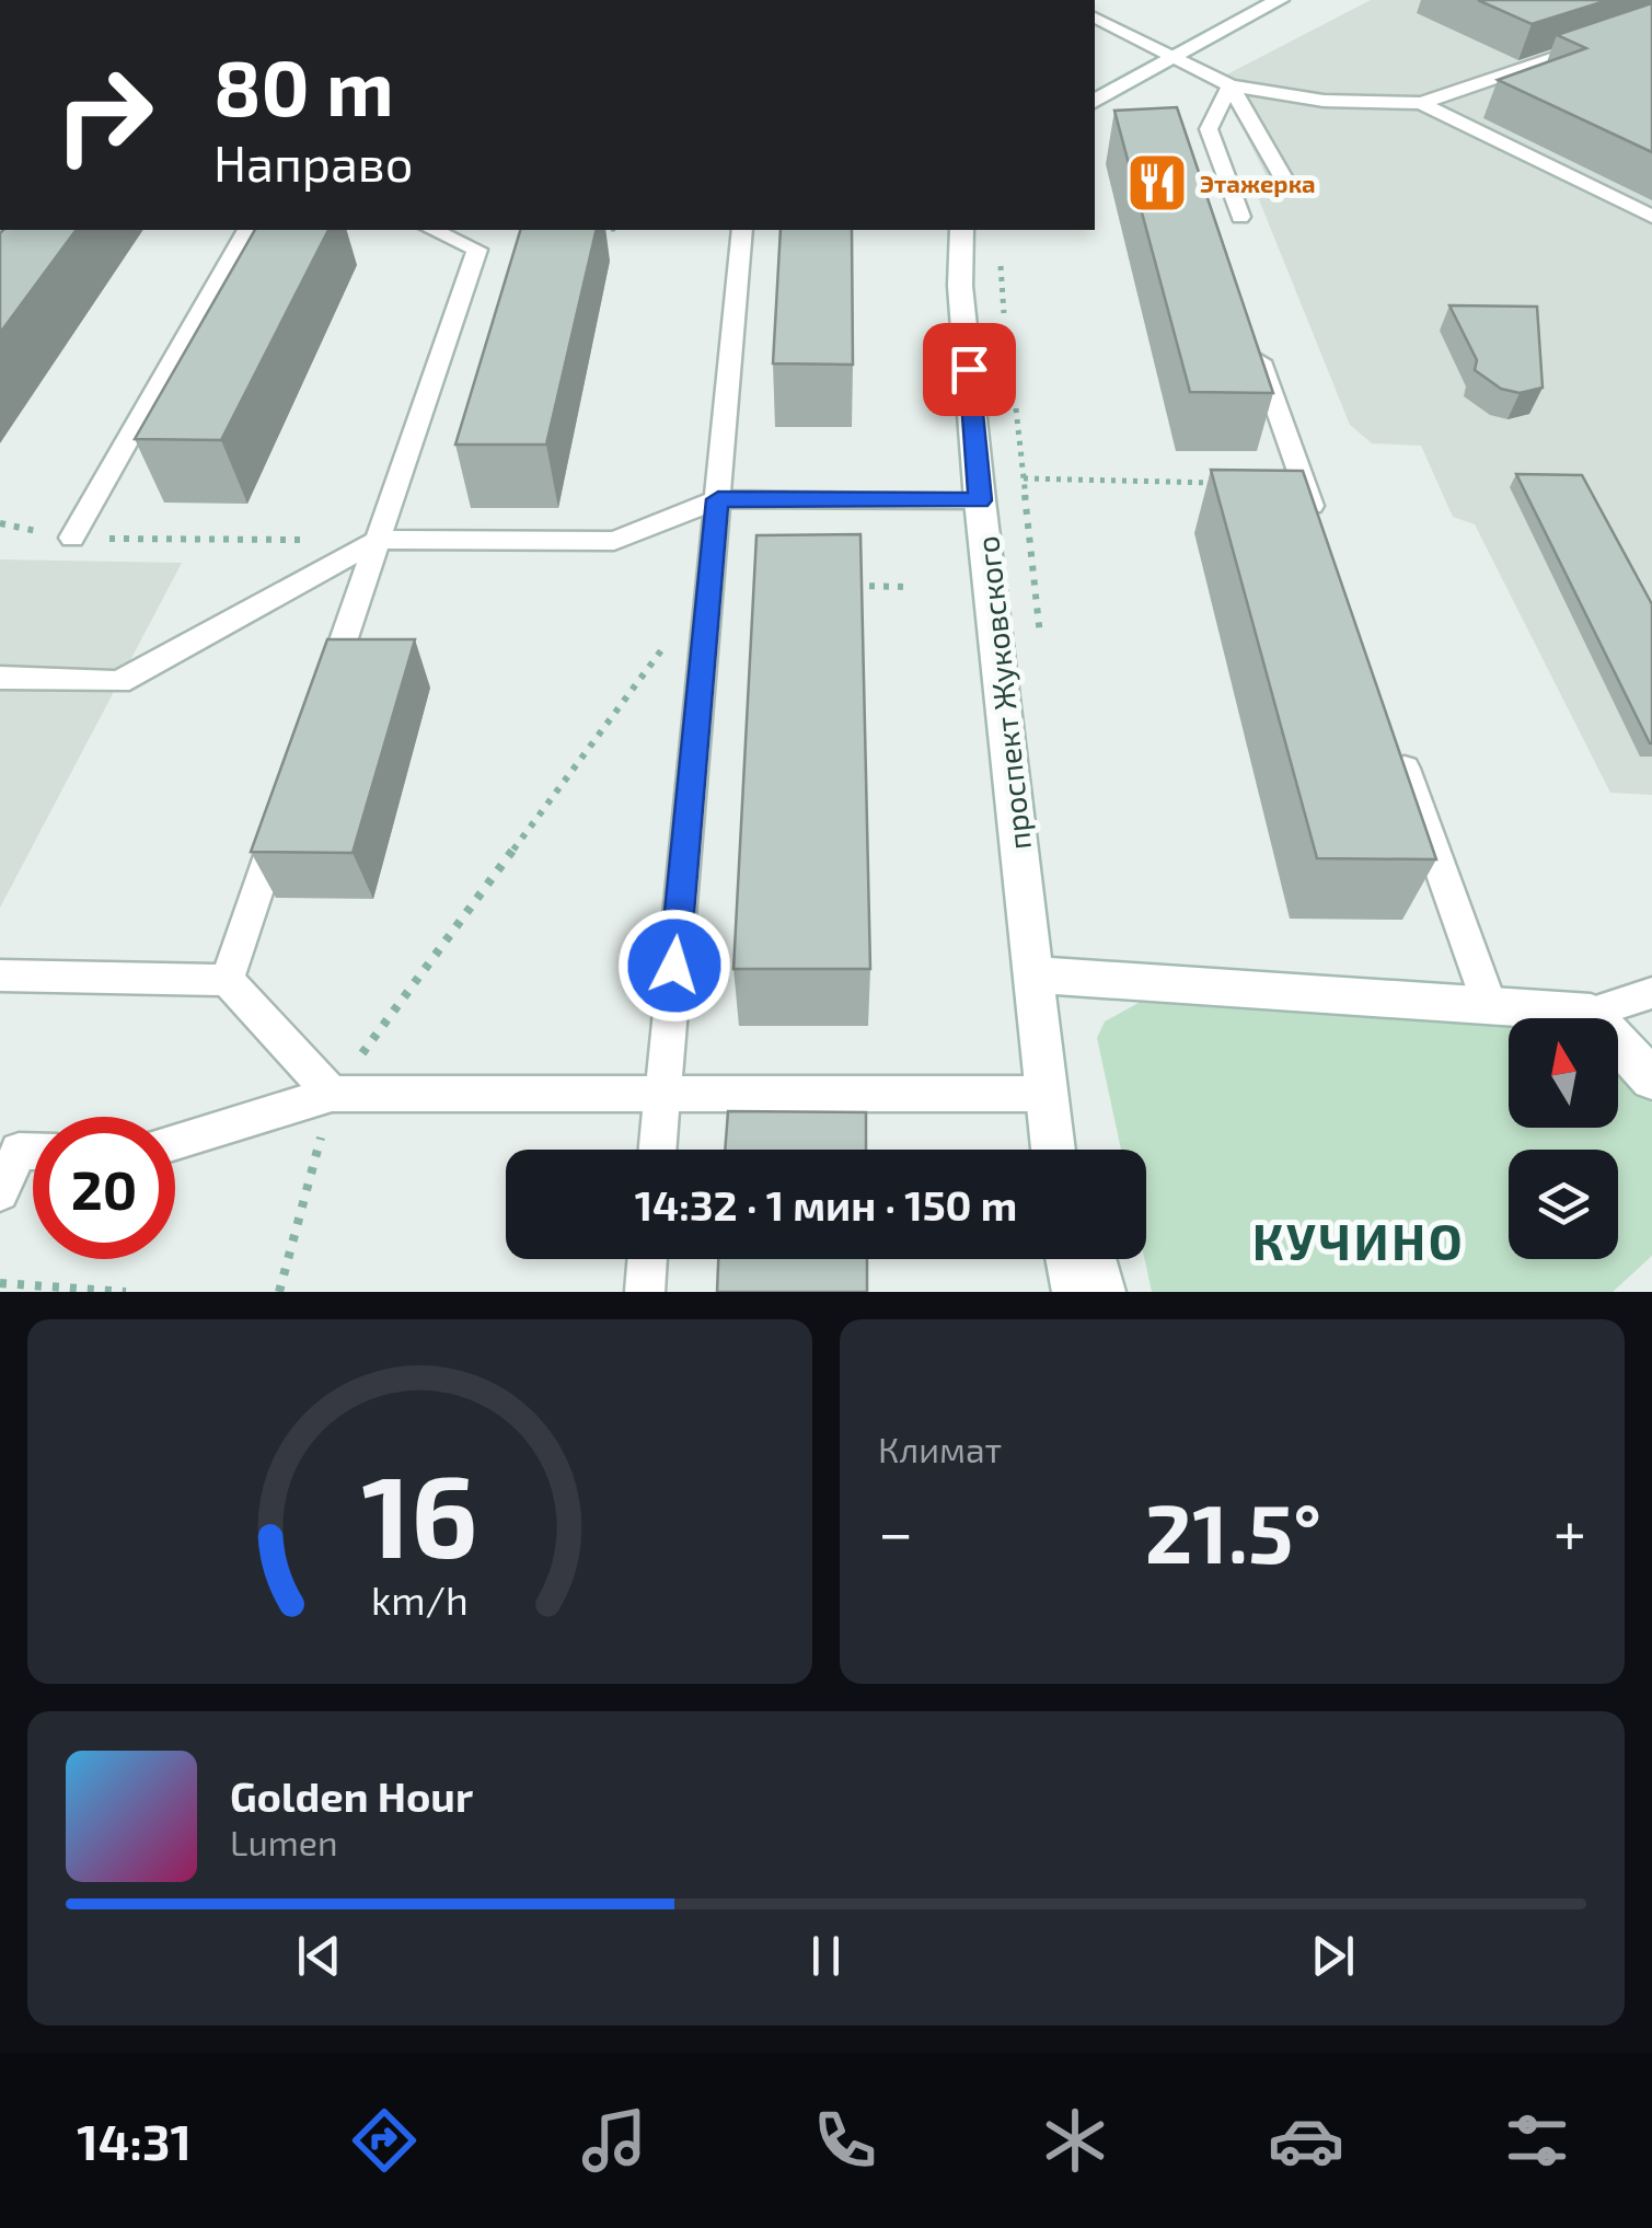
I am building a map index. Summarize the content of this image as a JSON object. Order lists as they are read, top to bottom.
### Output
{
  "streets": {
    "main road": ["проспект Жуковского"]
  },
  "districts": ["КУЧИНО"],
  "places": {
    "restaurant": ["Этажерка"]
  },
  "north": "top",
  "page": {
    "turn": ["80 m", "Направо"],
    "limit": "20",
    "trip": "14:32 · 1 мин · 150 m",
    "tile": "Климат",
    "heat": ["−", "21.5°", "+"],
    "song": ["Golden Hour", "Lumen"],
    "tabs": "14:31",
    "gauge": ["16", "km/h"]
  }
}
